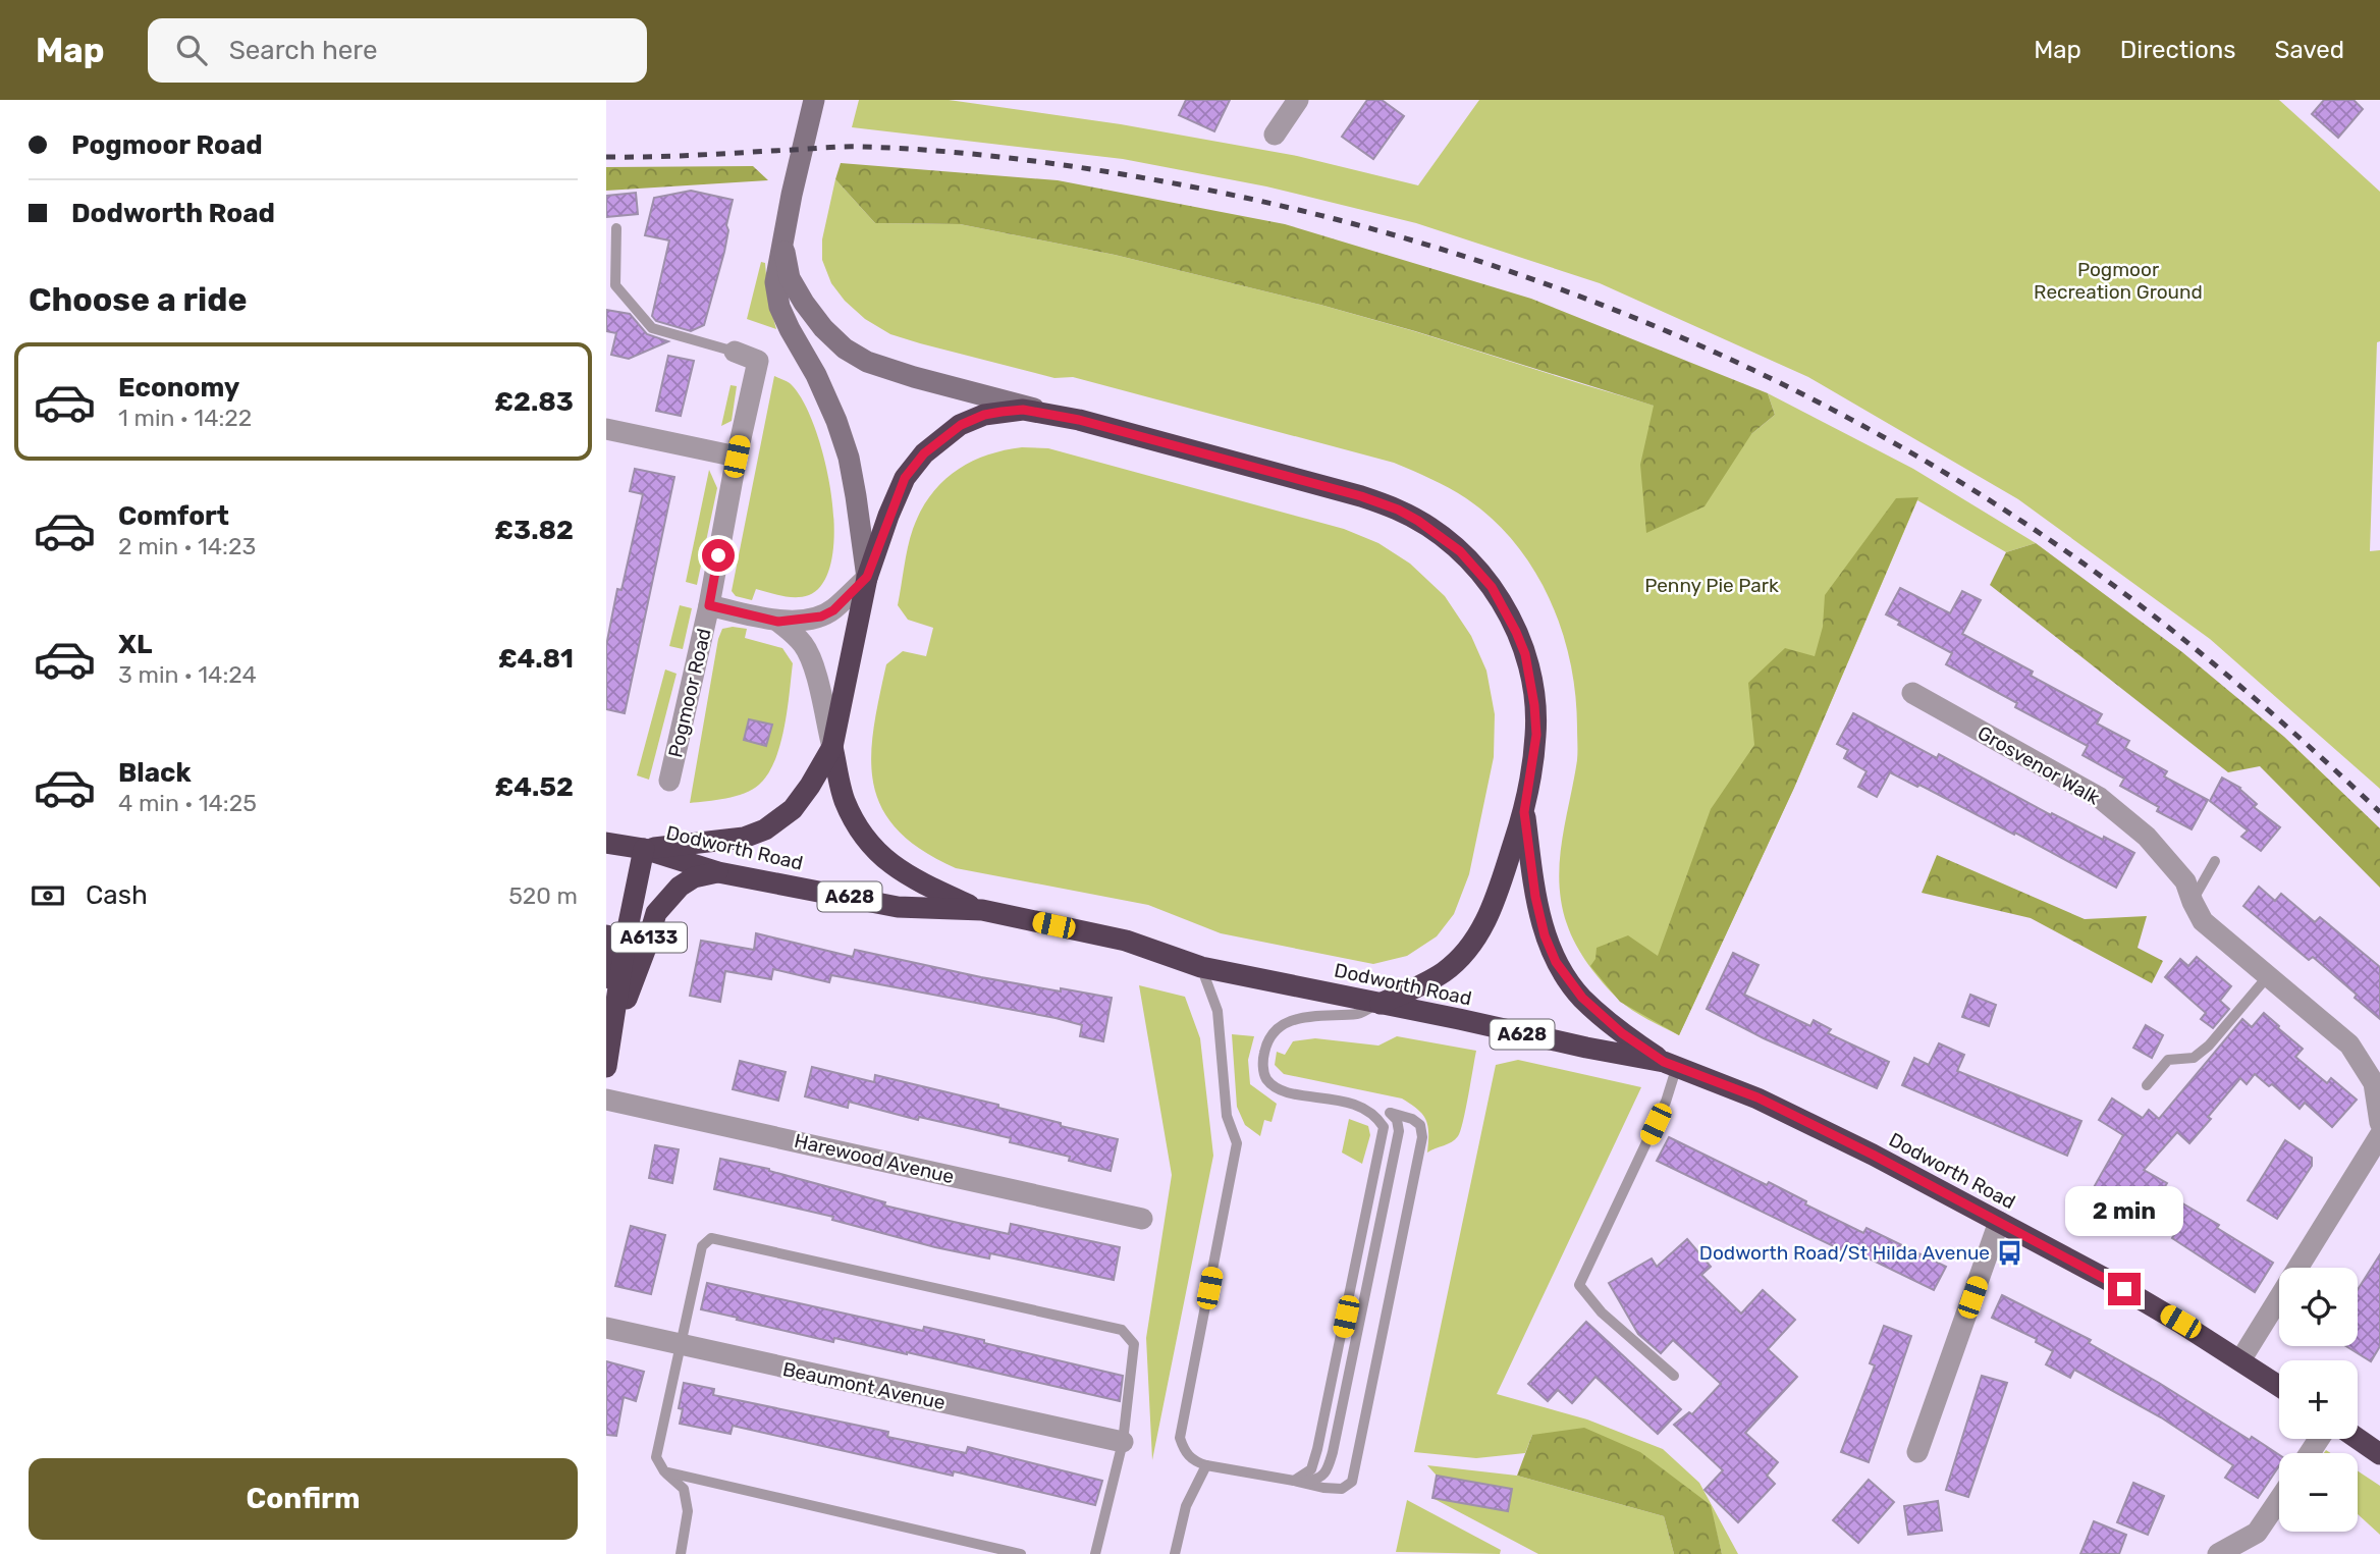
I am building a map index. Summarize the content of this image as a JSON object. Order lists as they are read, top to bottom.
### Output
{
  "streets": {
    "highway": ["Dodworth Road", "A628", "A6133"],
    "street": [
      "Pogmoor Road",
      "Grosvenor Walk",
      "Harewood Avenue",
      "Beaumont Avenue"
    ]
  },
  "crossings": [
    ["Pogmoor Road", "A628"],
    ["Dodworth Road", "A628"],
    ["Dodworth Road", "A6133"],
    ["A628", "A6133"]
  ],
  "parks": ["Pogmoor Recreation Ground", "Penny Pie Park"],
  "places": {
    "bus stop": ["Dodworth Road/St Hilda Avenue"]
  },
  "page": {
    "header": "Map",
    "search": "Search here",
    "nav": ["Map", "Directions", "Saved"],
    "banner": ["Pogmoor Road", "Dodworth Road"],
    "heading": "Choose a ride",
    "list": [
      {
        "name": "Economy",
        "note": "1 min · 14:22",
        "value": "£2.83"
      },
      {
        "name": "Comfort",
        "note": "2 min · 14:23",
        "value": "£3.82"
      },
      {
        "name": "XL",
        "note": "3 min · 14:24",
        "value": "£4.81"
      },
      {
        "name": "Black",
        "note": "4 min · 14:25",
        "value": "£4.52"
      }
    ],
    "pay": ["Cash", "520 m"],
    "bubble": "2 min",
    "map_buttons": ["+", "−"],
    "buttons": "Confirm"
  }
}
